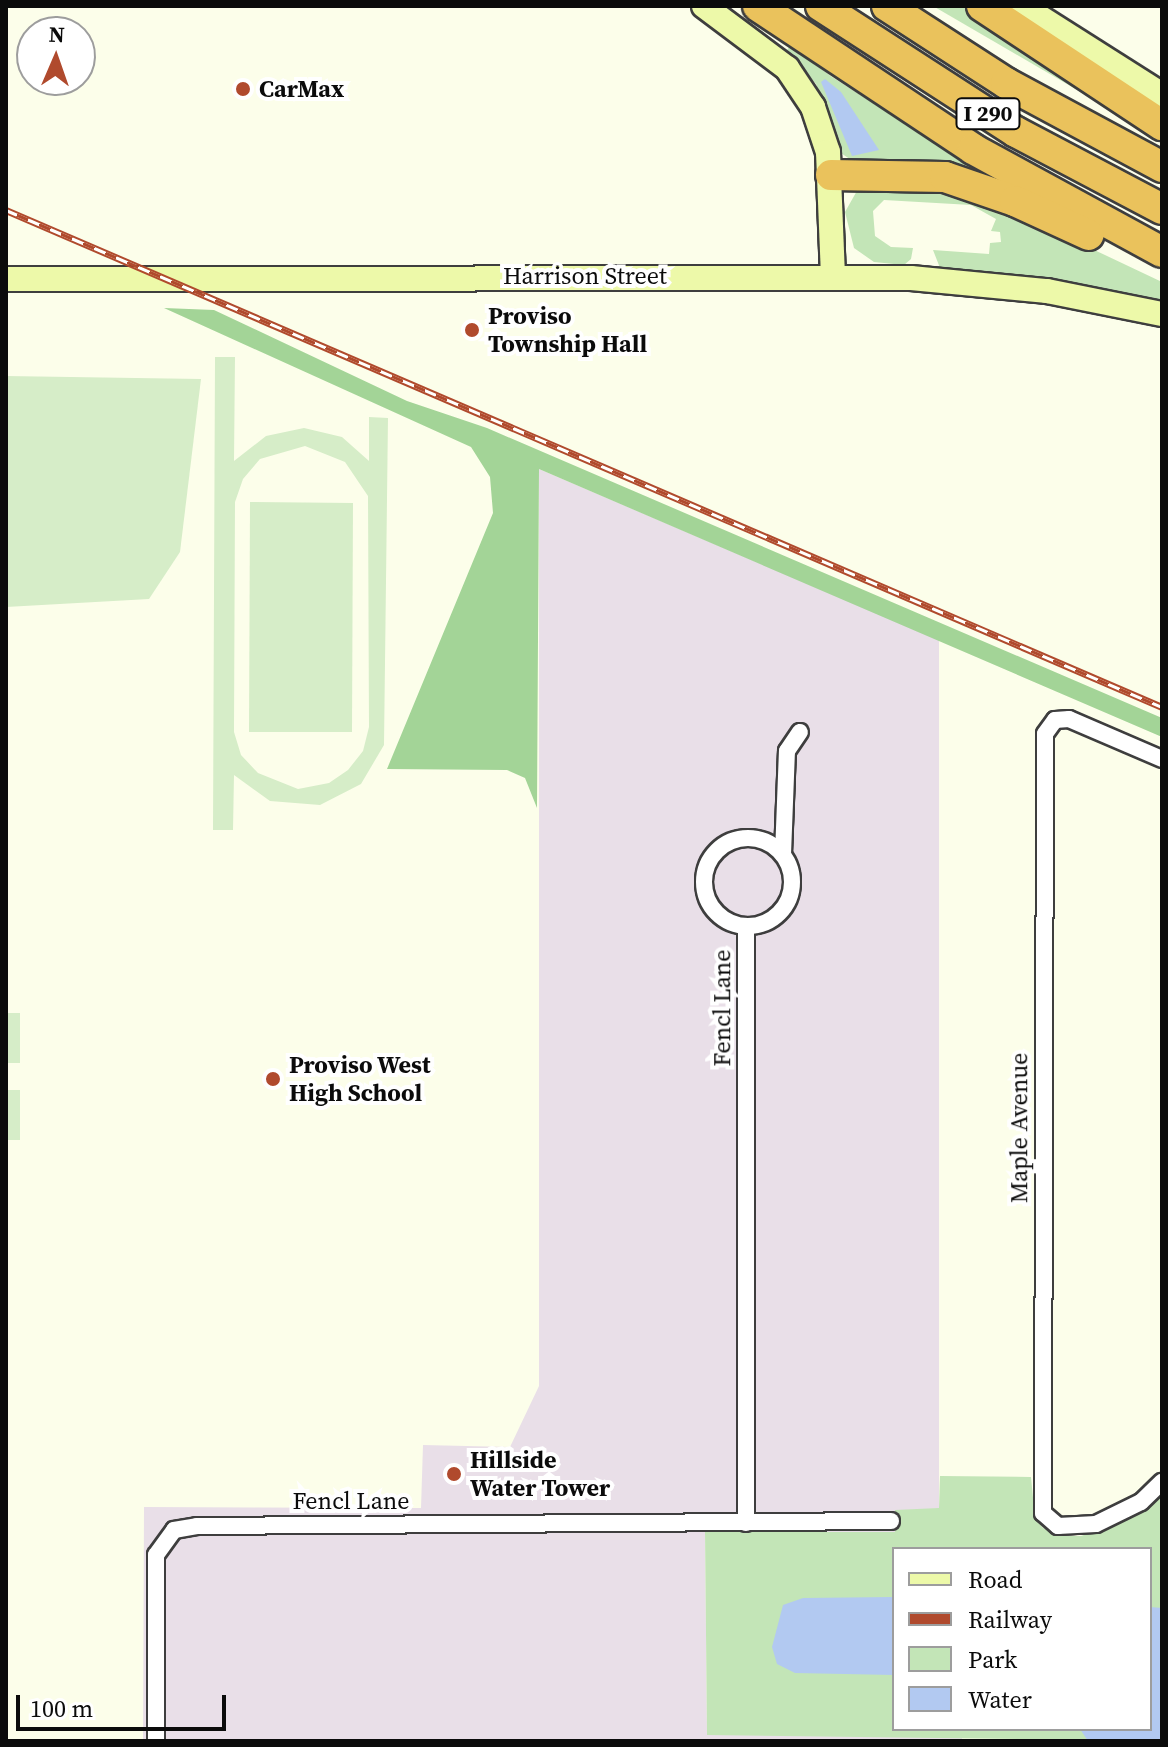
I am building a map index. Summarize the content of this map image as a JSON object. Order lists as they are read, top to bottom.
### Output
{
  "streets": {
    "highway": ["I 290"],
    "main road": ["Harrison Street"],
    "street": ["Fencl Lane", "Maple Avenue"]
  },
  "places": [
    "CarMax",
    "Proviso Township Hall",
    "Proviso West High School",
    "Hillside Water Tower"
  ],
  "legend": [
    "Road",
    "Railway",
    "Park",
    "Water"
  ],
  "scale_bar": "100 m",
  "north": "top"
}
